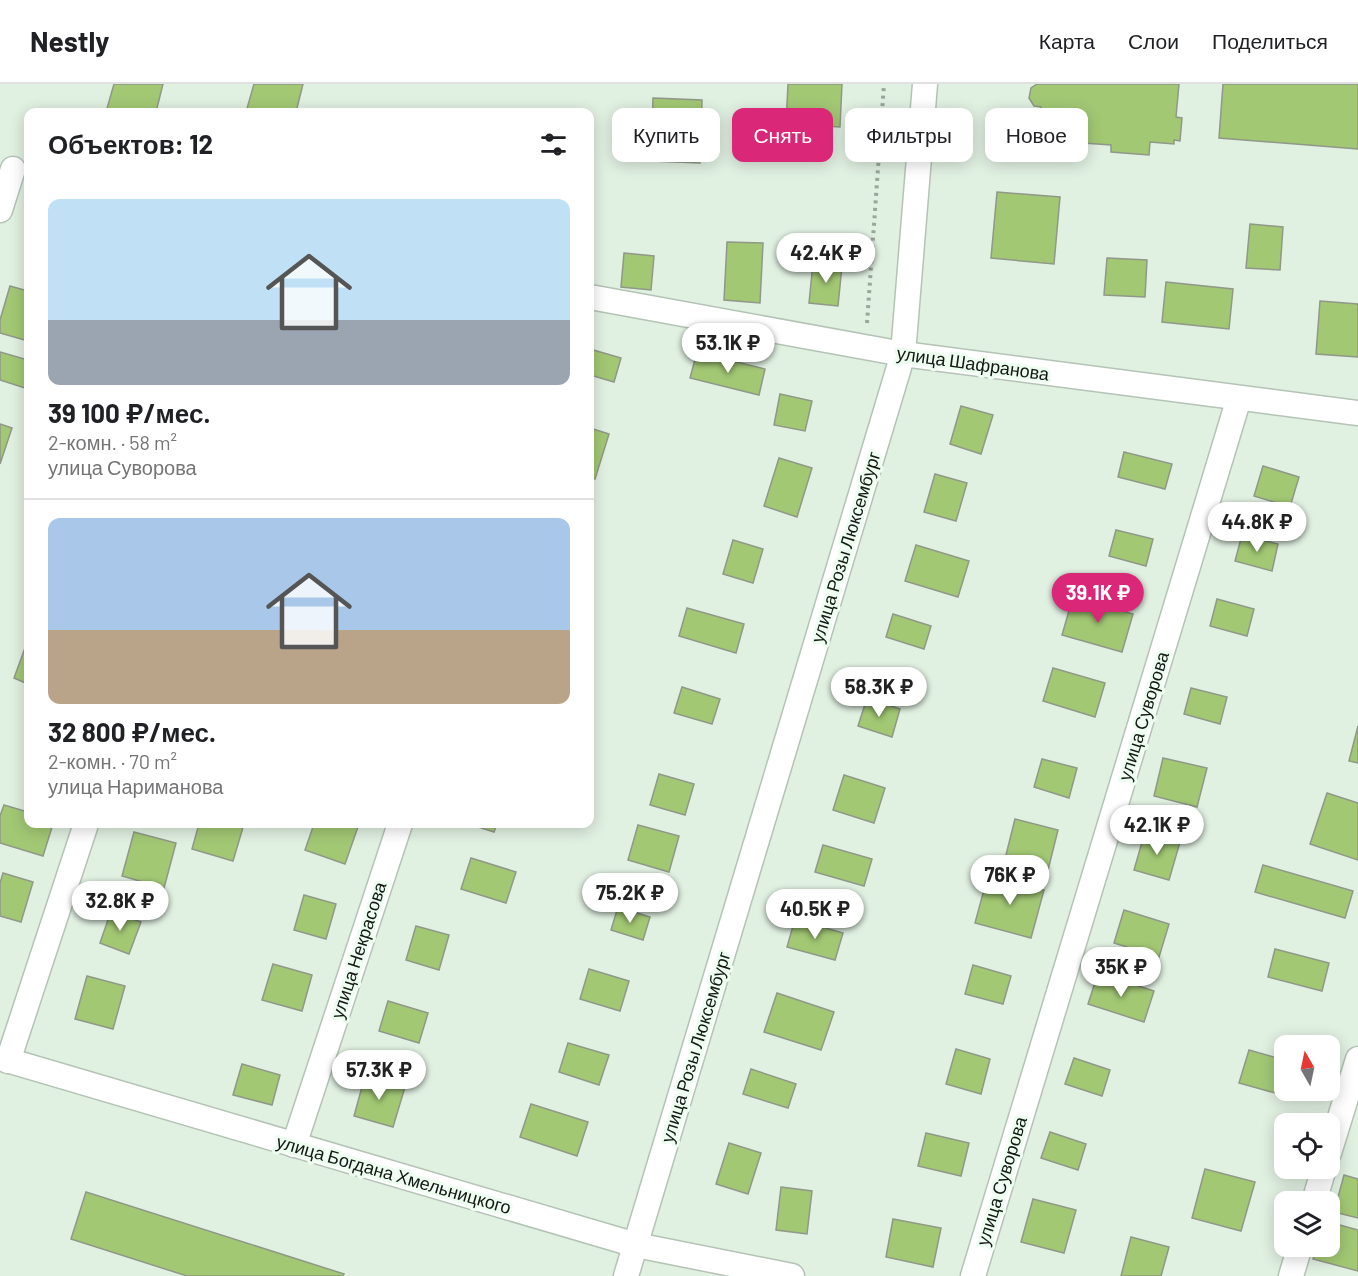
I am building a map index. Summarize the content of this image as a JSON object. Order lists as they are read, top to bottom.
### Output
{
  "streets": {
    "street": [
      "улица Шафранова",
      "улица Розы Люксембург",
      "улица Суворова",
      "улица Некрасова",
      "улица Богдана Хмельницкого"
    ]
  },
  "crossings": [
    ["улица Шафранова", "улица Розы Люксембург"],
    ["улица Шафранова", "улица Суворова"],
    ["улица Розы Люксембург", "улица Богдана Хмельницкого"],
    ["улица Некрасова", "улица Богдана Хмельницкого"]
  ],
  "north": "top",
  "page": {
    "header": "Nestly",
    "nav": ["Карта", "Слои", "Поделиться"],
    "chip": [
      "Купить",
      "Снять",
      "Фильтры",
      "Новое"
    ],
    "heading": "Объектов: 12",
    "list": [
      {
        "name": "39 100 ₽/мес.",
        "note": "2-комн. · 58 m² · улица Суворова"
      },
      {
        "name": "32 800 ₽/мес.",
        "note": "2-комн. · 70 m² · улица Нариманова"
      }
    ],
    "price": [
      "42.4K ₽",
      "53.1K ₽",
      "44.8K ₽",
      "39.1K ₽",
      "58.3K ₽",
      "42.1K ₽",
      "76K ₽",
      "75.2K ₽",
      "32.8K ₽",
      "40.5K ₽",
      "35K ₽",
      "57.3K ₽"
    ]
  }
}
